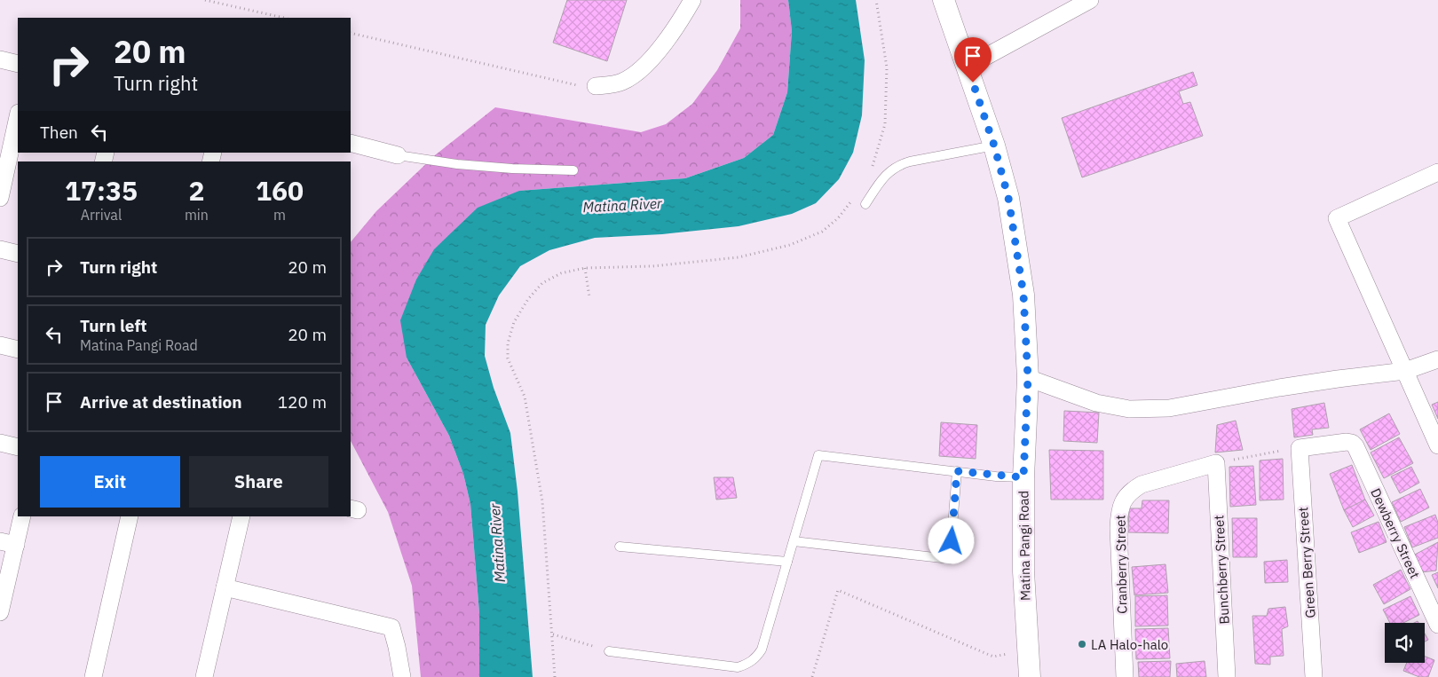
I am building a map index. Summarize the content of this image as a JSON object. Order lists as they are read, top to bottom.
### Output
{
  "streets": {
    "street": [
      "Dewberry Street",
      "Matina Pangi Road",
      "Green Berry Street",
      "Cranberry Street",
      "Bunchberry Street"
    ]
  },
  "crossings": [
    ["Dewberry Street", "Green Berry Street"],
    ["Cranberry Street", "Bunchberry Street"]
  ],
  "water": ["Matina River"],
  "places": ["LA Halo-halo"],
  "page": {
    "turn": ["20 m", "Turn right"],
    "then": "Then",
    "eta": [
      "17:35",
      "Arrival",
      "2",
      "min",
      "160",
      "m"
    ],
    "list": [
      {
        "name": "Turn right",
        "value": "20 m"
      },
      {
        "name": "Turn left",
        "note": "Matina Pangi Road",
        "value": "20 m"
      },
      {
        "name": "Arrive at destination",
        "value": "120 m"
      }
    ],
    "buttons": ["Exit", "Share"]
  }
}
